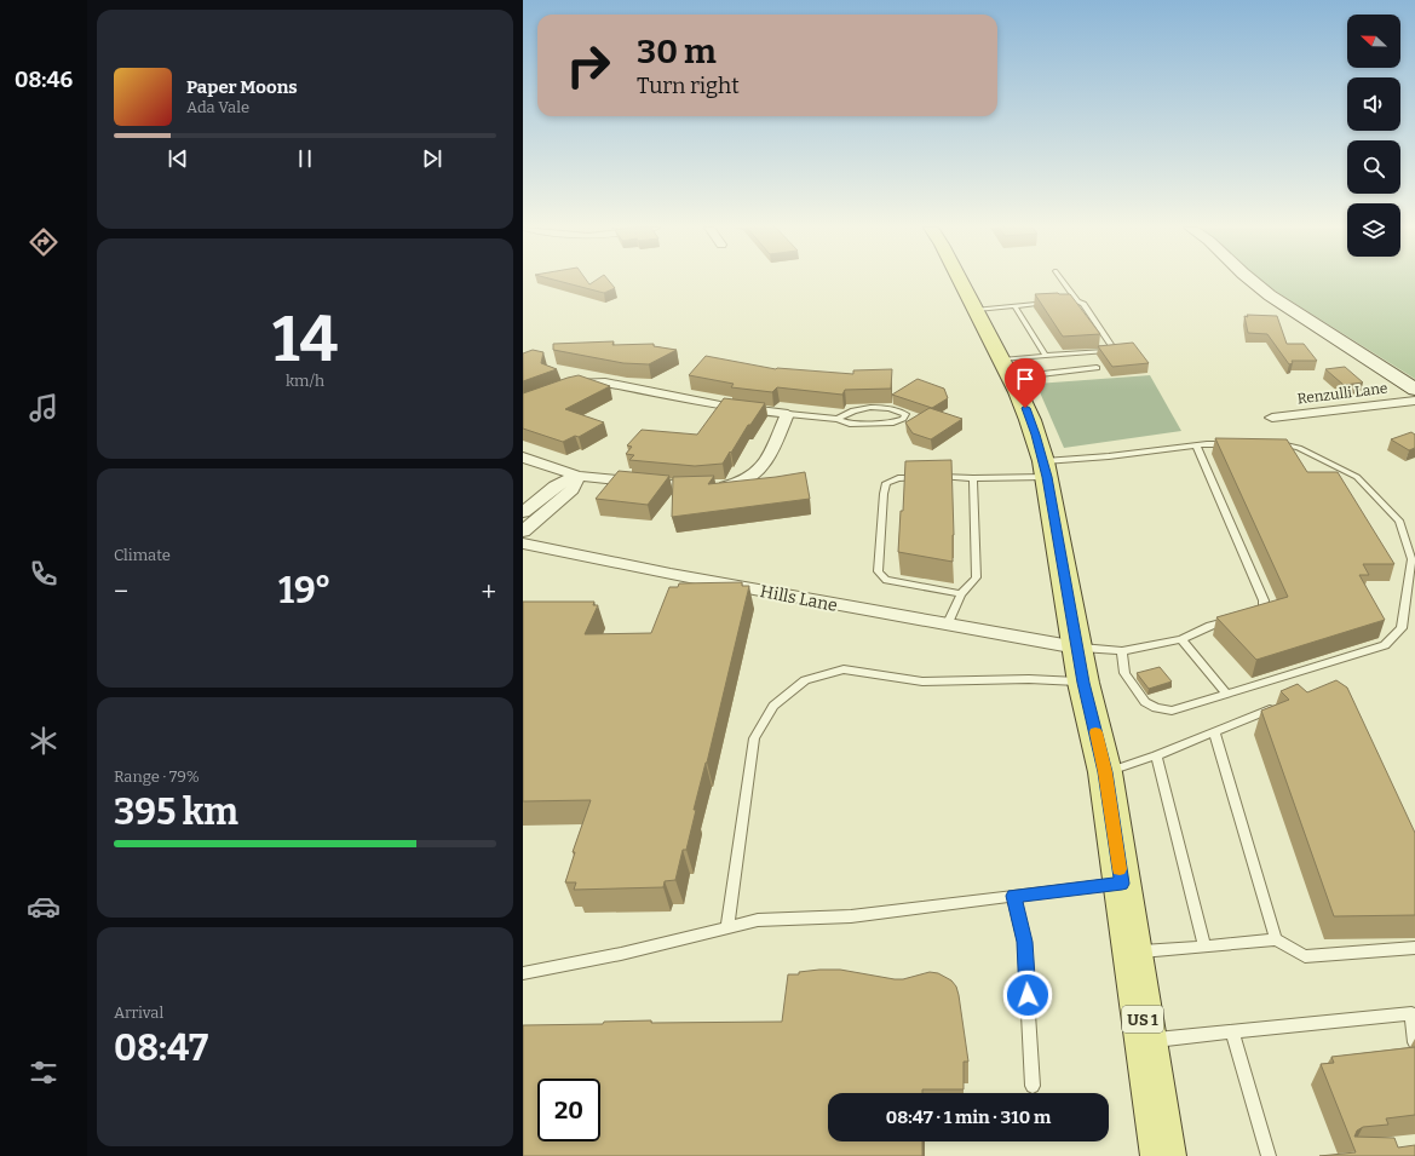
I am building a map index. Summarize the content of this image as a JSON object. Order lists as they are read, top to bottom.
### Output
{
  "streets": {
    "main road": ["US 1"],
    "street": ["Renzulli Lane", "Hills Lane"]
  },
  "crossings": [
    ["Hills Lane", "US 1"]
  ],
  "north": "left",
  "page": {
    "tabs": "08:46",
    "turn": ["30 m", "Turn right"],
    "song": ["Paper Moons", "Ada Vale"],
    "tile": [
      ["14", "km/h"],
      "Climate",
      ["Range · 79%", "395 km"],
      ["Arrival", "08:47"]
    ],
    "heat": ["−", "19°", "+"],
    "limit": "20",
    "trip": "08:47 · 1 min · 310 m"
  }
}
